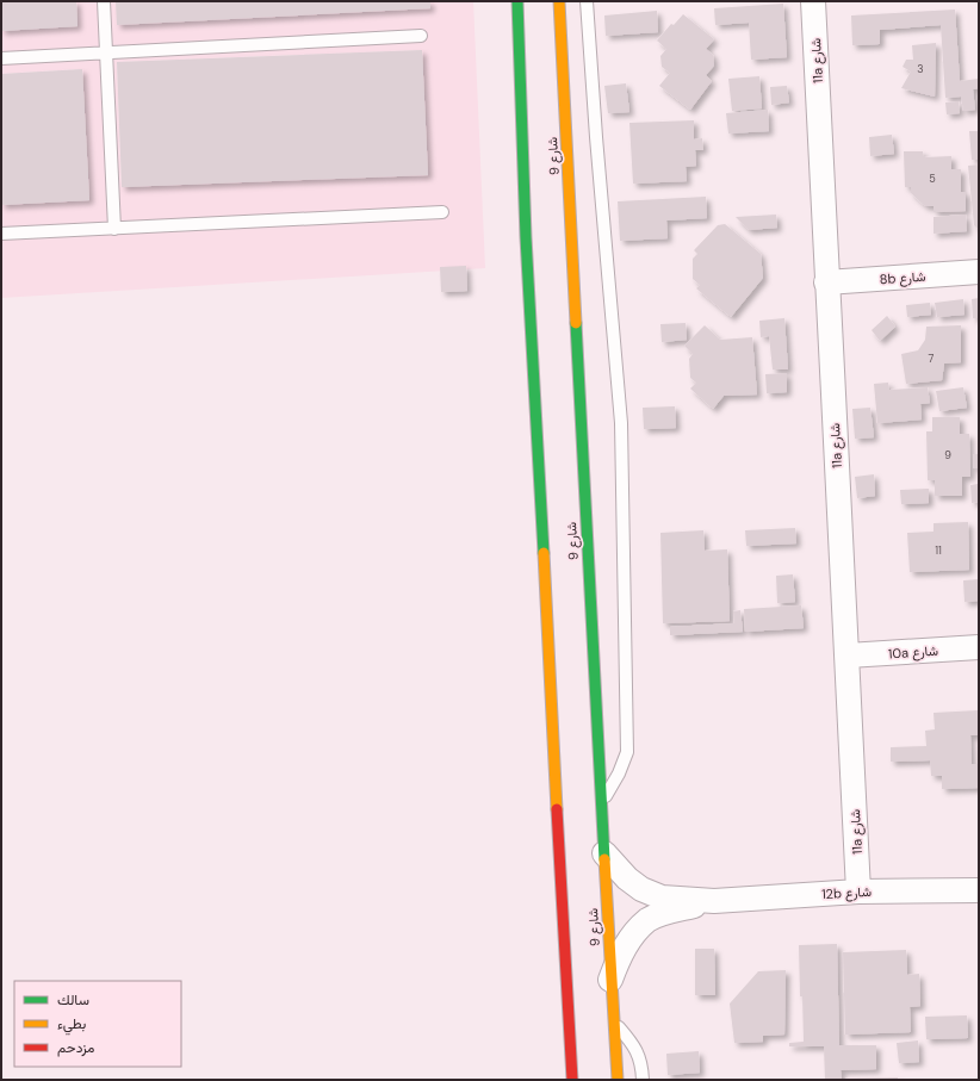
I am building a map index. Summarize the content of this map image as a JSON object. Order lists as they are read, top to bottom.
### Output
{
  "streets": {
    "street": [
      "11a شارع",
      "شارع 9",
      "8b شارع",
      "10a شارع",
      "12b شارع"
    ]
  },
  "crossings": [
    ["11a شارع", "8b شارع"],
    ["11a شارع", "10a شارع"],
    ["11a شارع", "12b شارع"],
    ["شارع 9", "12b شارع"]
  ],
  "house_numbers": [
    "3",
    "5",
    "7",
    "9",
    "11"
  ],
  "legend": ["سالك", "بطيء", "مزدحم"]
}
